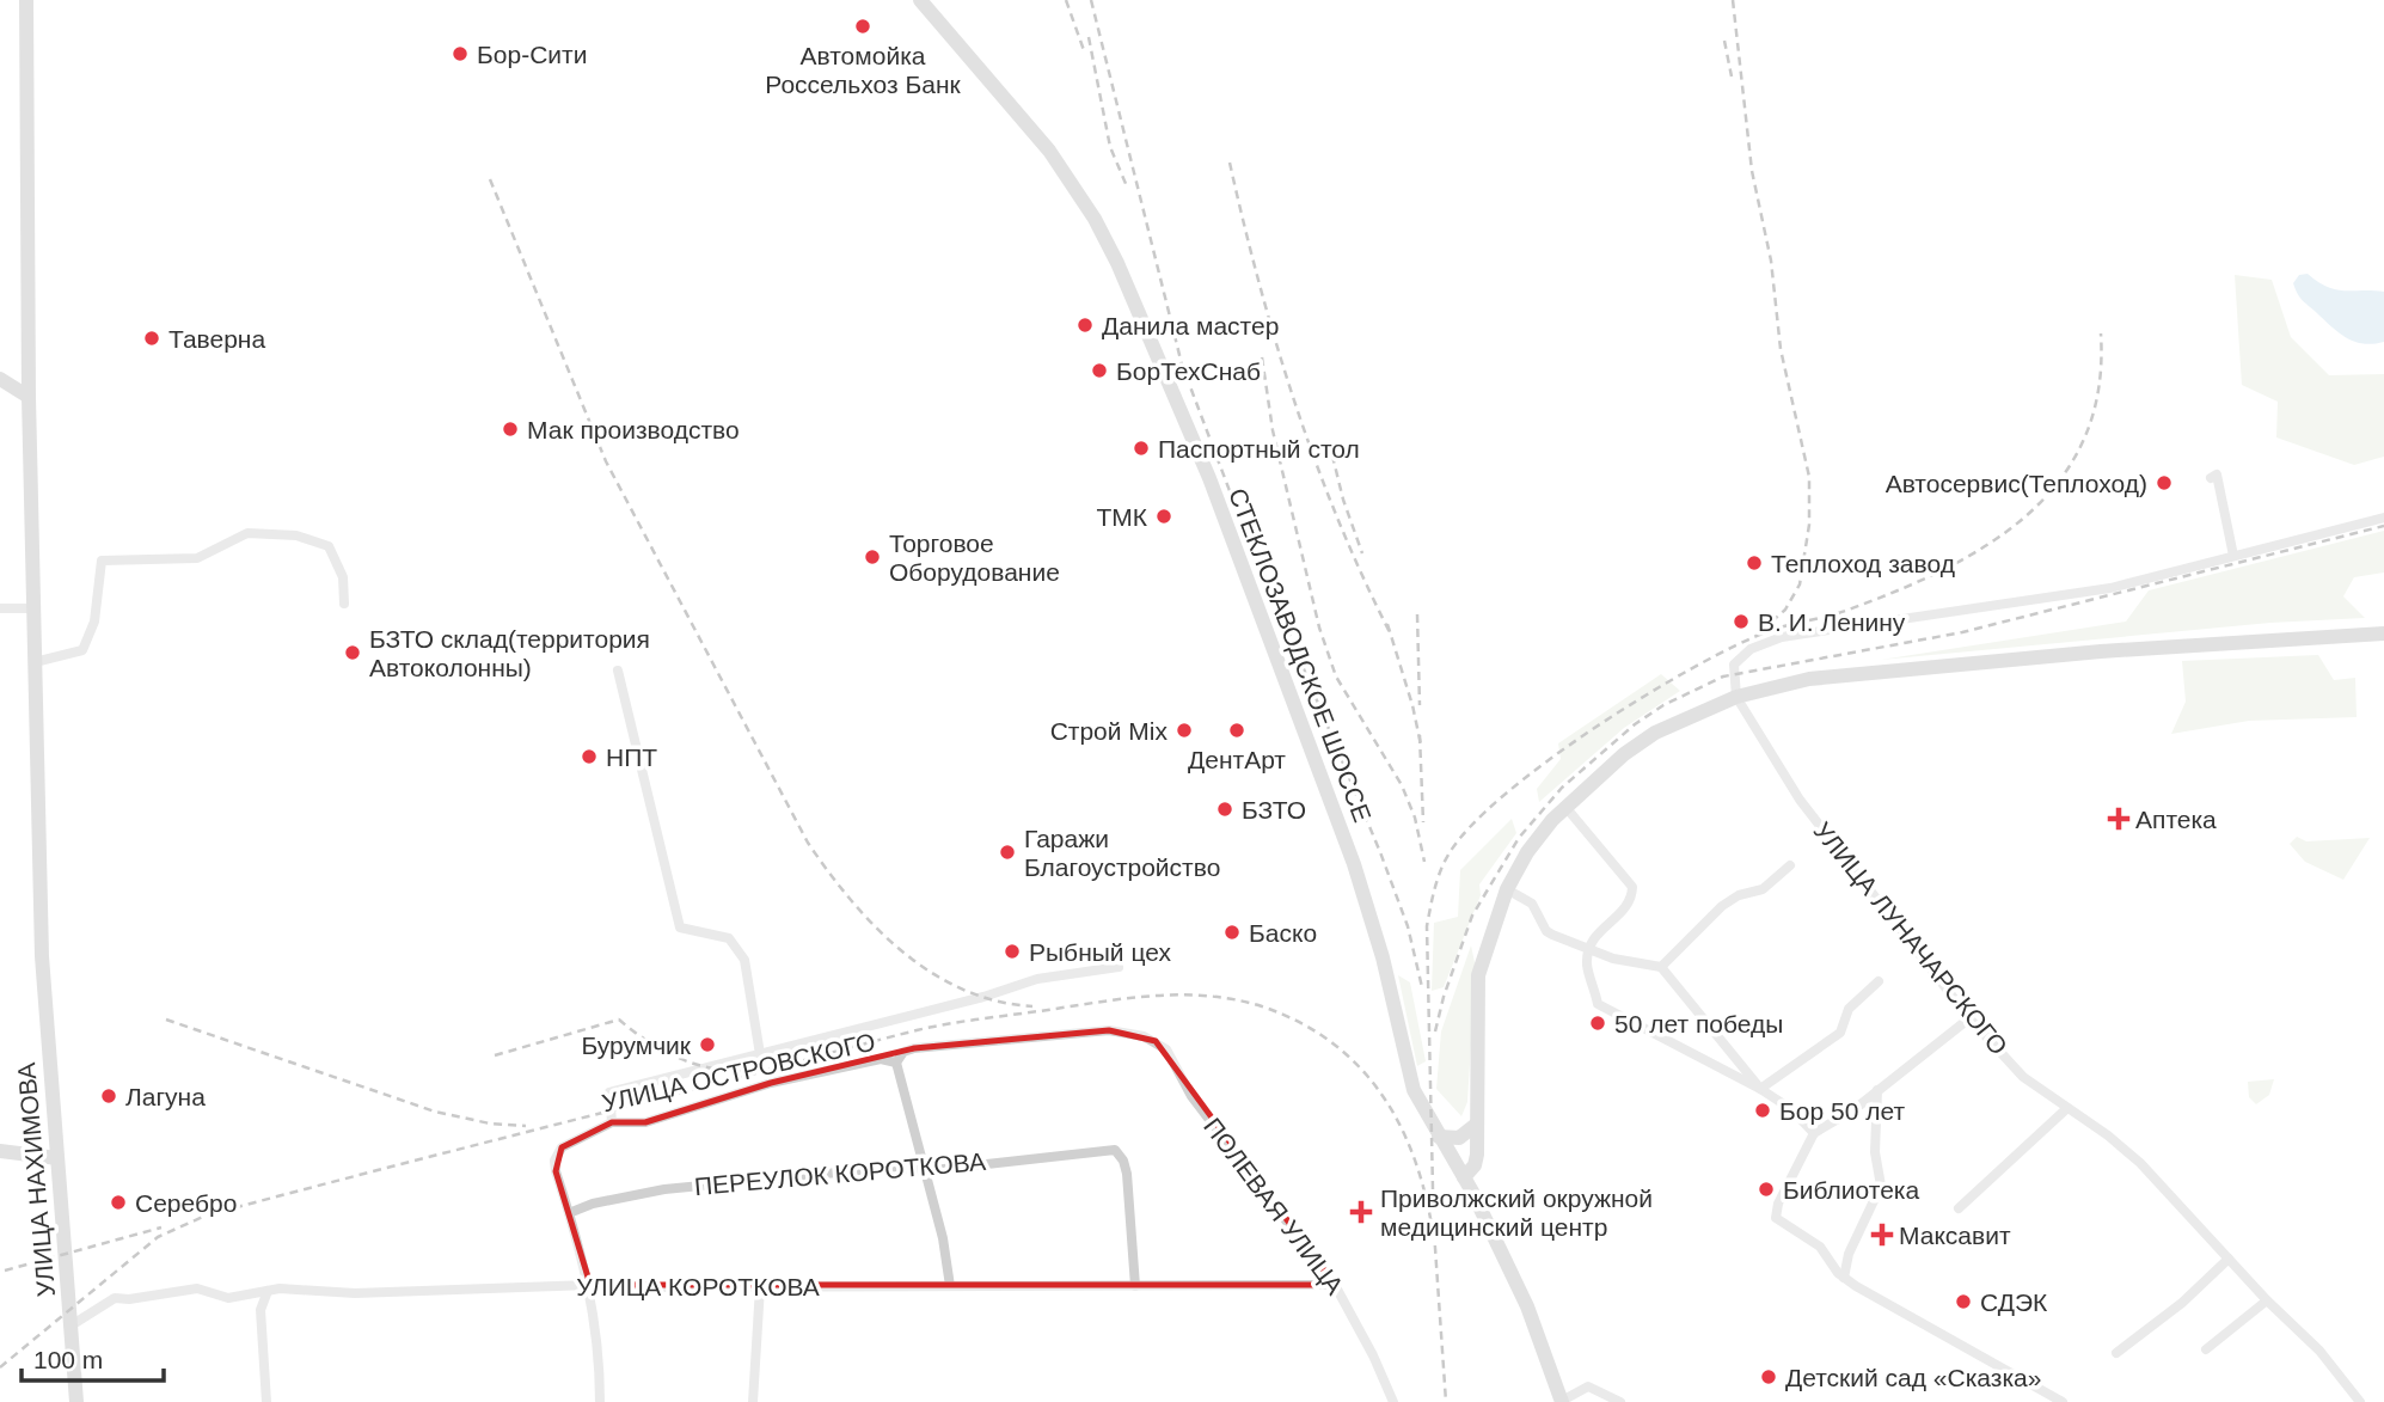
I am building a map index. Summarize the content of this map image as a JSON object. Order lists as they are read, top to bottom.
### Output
{
  "streets": {
    "main road": ["СТЕКЛОЗАВОДСКОЕ ШОССЕ", "УЛИЦА НАХИМОВА"],
    "street": [
      "УЛИЦА ЛУНАЧАРСКОГО",
      "УЛИЦА ОСТРОВСКОГО",
      "ПЕРЕУЛОК КОРОТКОВА",
      "ПОЛЕВАЯ УЛИЦА",
      "УЛИЦА КОРОТКОВА"
    ]
  },
  "crossings": [
    ["УЛИЦА ОСТРОВСКОГО", "ПЕРЕУЛОК КОРОТКОВА"],
    ["УЛИЦА ОСТРОВСКОГО", "ПОЛЕВАЯ УЛИЦА"],
    ["ПЕРЕУЛОК КОРОТКОВА", "УЛИЦА КОРОТКОВА"],
    ["УЛИЦА НАХИМОВА", "УЛИЦА КОРОТКОВА"],
    ["ПОЛЕВАЯ УЛИЦА", "УЛИЦА КОРОТКОВА"]
  ],
  "places": {
    "other": [
      "Автомойка Россельхоз Банк",
      "Бор-Сити",
      "Данила мастер",
      "Таверна",
      "БорТехСнаб",
      "Мак производство",
      "Паспортный стол",
      "Автосервис(Теплоход)",
      "ТМК",
      "Торговое Оборудование",
      "Теплоход завод",
      "В. И. Ленину",
      "БЗТО склад(территория Автоколонны)",
      "Строй Mix",
      "ДентАрт",
      "НПТ",
      "БЗТО",
      "Гаражи Благоустройство",
      "Баско",
      "Рыбный цех",
      "50 лет победы",
      "Бурумчик",
      "Лагуна",
      "Бор 50 лет",
      "Библиотека",
      "Серебро",
      "СДЭК",
      "Детский сад «Сказка»"
    ],
    "health": ["Аптека", "Приволжский окружной медицинский центр", "Максавит"]
  },
  "scale_bar": "100 m"
}
